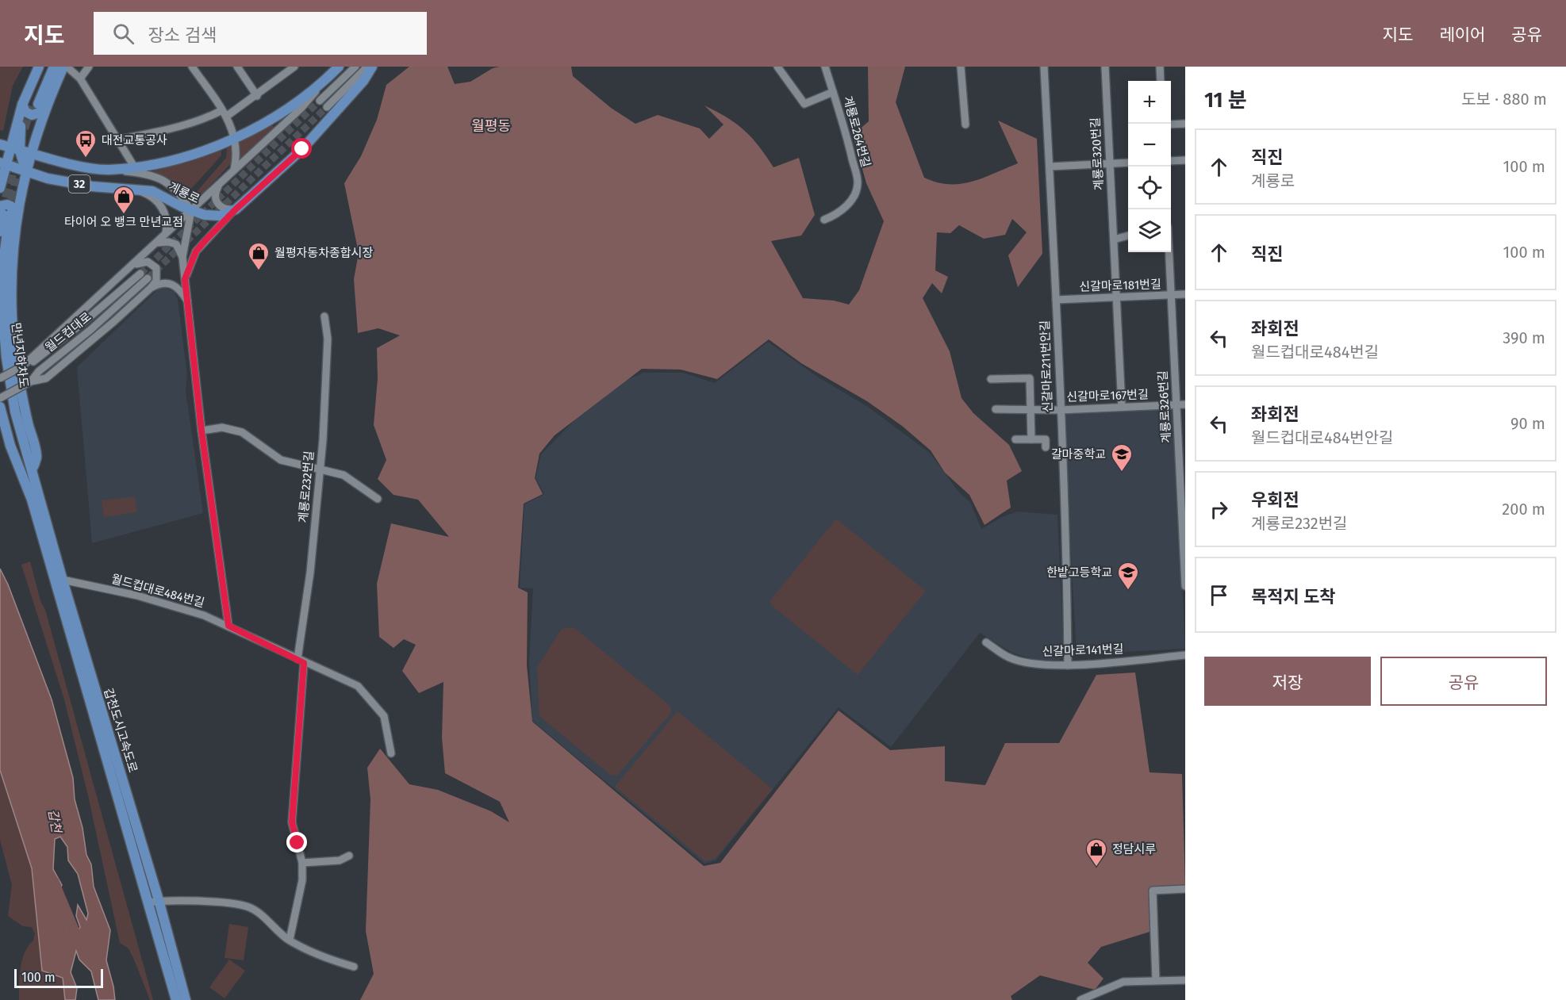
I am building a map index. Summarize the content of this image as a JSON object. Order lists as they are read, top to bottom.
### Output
{
  "streets": {
    "main road": [
      "32",
      "계룡로",
      "만년지하차도",
      "갑천도시고속도로"
    ],
    "street": [
      "계룡로264번길",
      "계룡로320번길",
      "신갈마로181번길",
      "월드컵대로",
      "신갈마로211번안길",
      "신갈마로167번길",
      "계룡로326번길",
      "계룡로232번길",
      "월드컵대로484번길",
      "신갈마로141번길"
    ]
  },
  "crossings": [
    ["계룡로320번길", "신갈마로181번길"],
    ["계룡로320번길", "신갈마로167번길"],
    ["신갈마로181번길", "신갈마로211번안길"],
    ["신갈마로181번길", "계룡로326번길"],
    ["만년지하차도", "갑천도시고속도로"],
    ["신갈마로211번안길", "신갈마로167번길"],
    ["신갈마로211번안길", "신갈마로141번길"],
    ["신갈마로167번길", "계룡로326번길"],
    ["계룡로232번길", "월드컵대로484번길"],
    ["월드컵대로484번길", "갑천도시고속도로"]
  ],
  "districts": ["월평동"],
  "water": ["갑천"],
  "places": {
    "bus stop": ["대전교통공사"],
    "shop": ["타이어 오 뱅크 만년교점", "월평자동차종합시장", "정담시루"],
    "school or university": ["갈마중학교", "한밭고등학교"]
  },
  "scale_bar": "100 m",
  "page": {
    "header": "지도",
    "search": "장소 검색",
    "nav": ["지도", "레이어", "공유"],
    "heading": ["11 분", "도보 · 880 m"],
    "map_buttons": ["+", "−"],
    "list": [
      ["직진", "계룡로", "100 m"],
      ["직진", "100 m"],
      ["좌회전", "월드컵대로484번길", "390 m"],
      ["좌회전", "월드컵대로484번안길", "90 m"],
      ["우회전", "계룡로232번길", "200 m"],
      "목적지 도착"
    ],
    "buttons": ["저장", "공유"],
    "scale": "100 m"
  }
}
